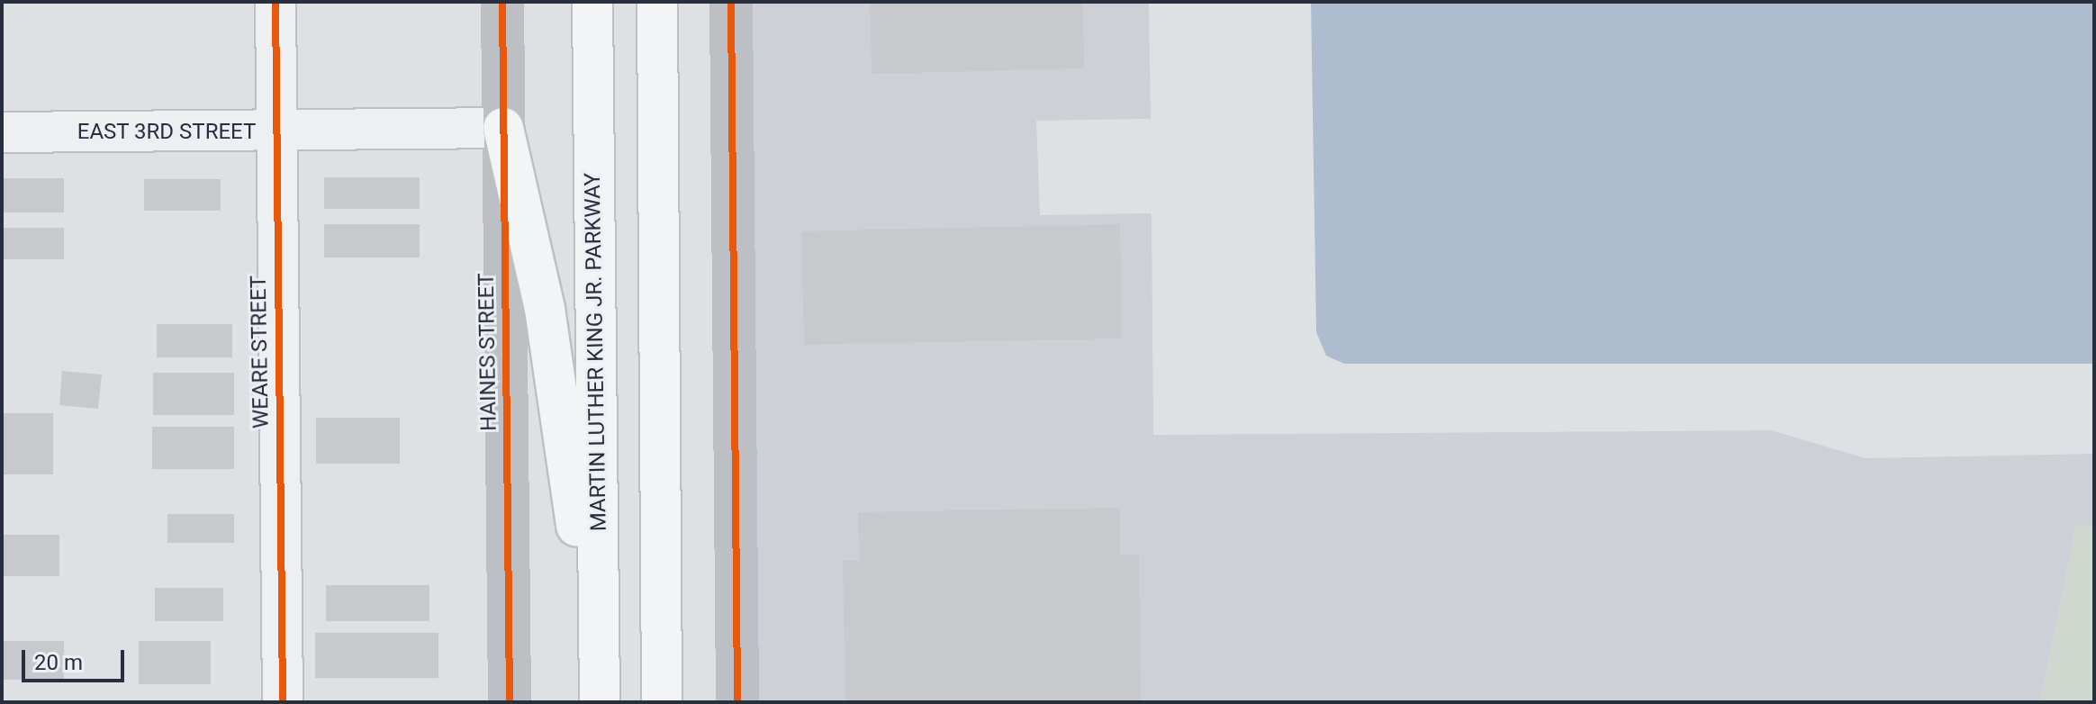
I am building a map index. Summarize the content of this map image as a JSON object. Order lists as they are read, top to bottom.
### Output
{
  "streets": {
    "highway": ["MARTIN LUTHER KING JR. PARKWAY"],
    "street": ["EAST 3RD STREET", "WEARE STREET", "HAINES STREET"]
  },
  "crossings": [
    ["EAST 3RD STREET", "WEARE STREET"],
    ["EAST 3RD STREET", "HAINES STREET"]
  ],
  "scale_bar": "20 m"
}
